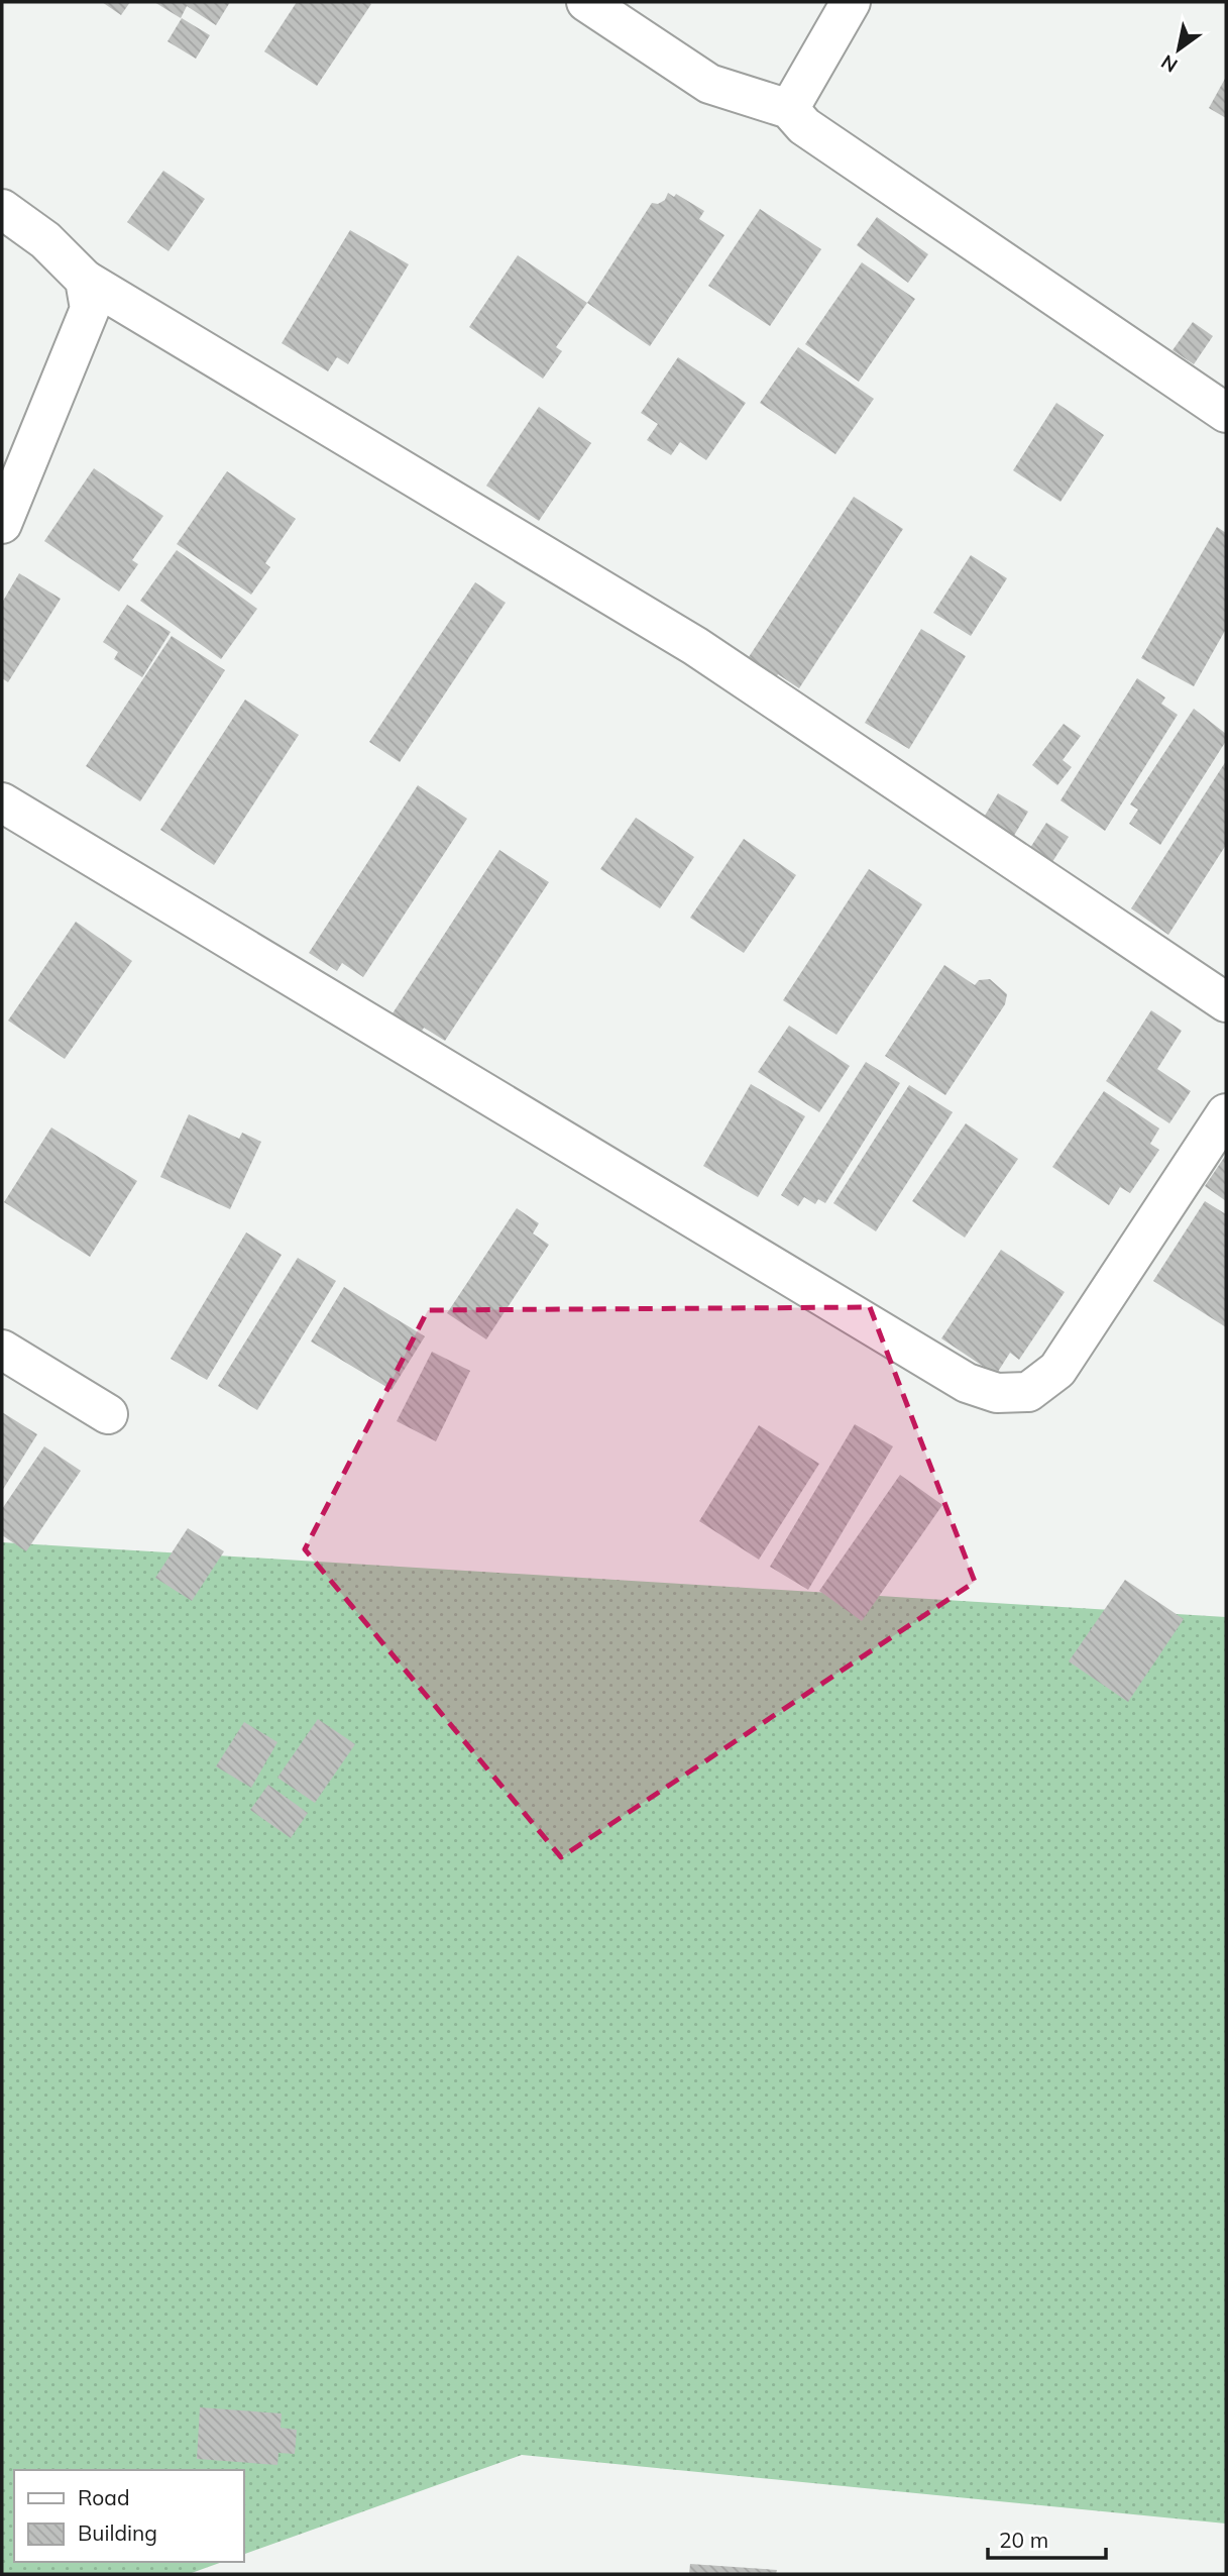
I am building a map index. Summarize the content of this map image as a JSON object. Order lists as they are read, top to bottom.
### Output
{
  "legend": ["Road", "Building"],
  "scale_bar": "20 m",
  "north": "bottom left"
}
